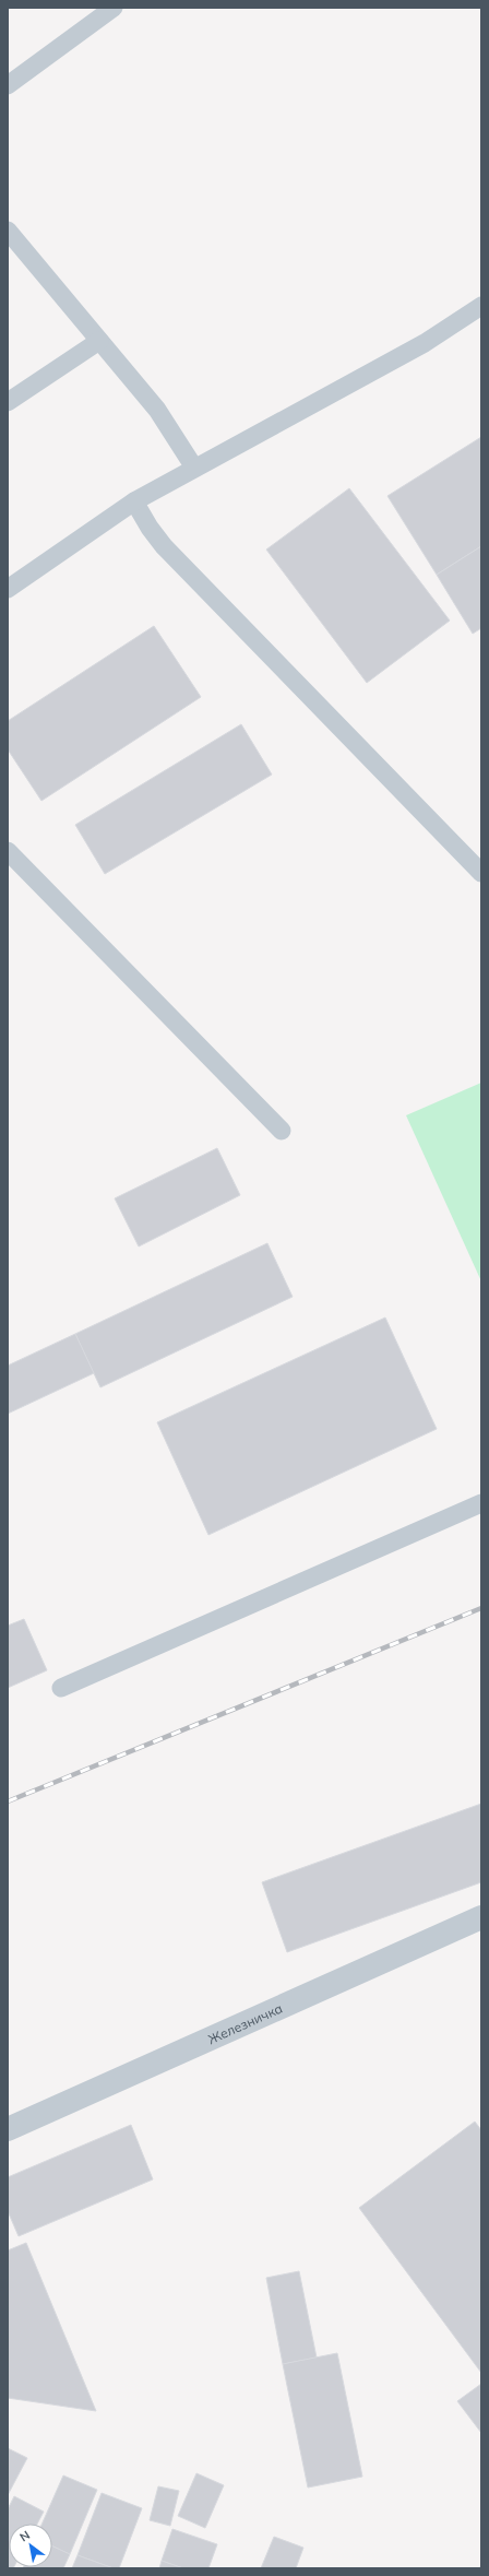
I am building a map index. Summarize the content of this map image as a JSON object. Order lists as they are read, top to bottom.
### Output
{
  "streets": {
    "street": ["Железничка"]
  },
  "north": "top left"
}
